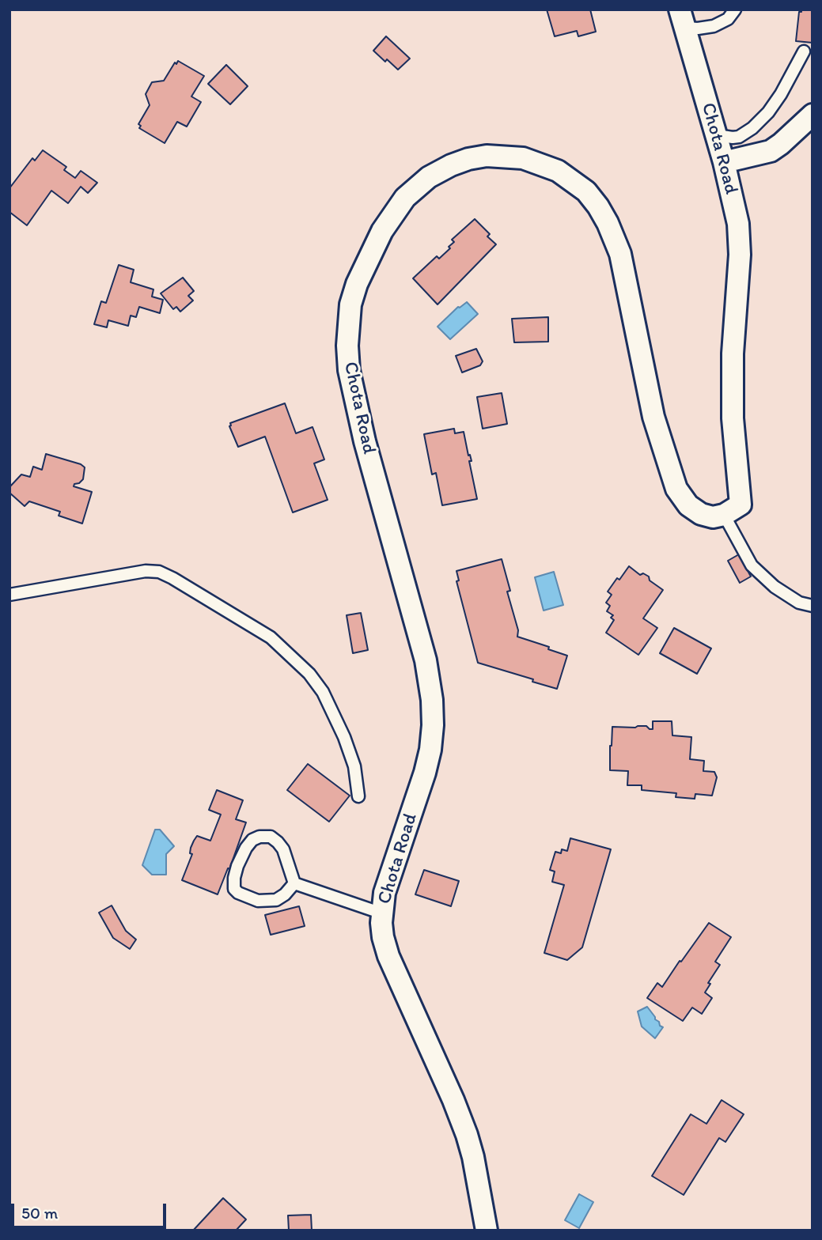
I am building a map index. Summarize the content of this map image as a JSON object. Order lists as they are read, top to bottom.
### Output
{
  "streets": {
    "street": ["Chota Road"]
  },
  "scale_bar": "50 m"
}
